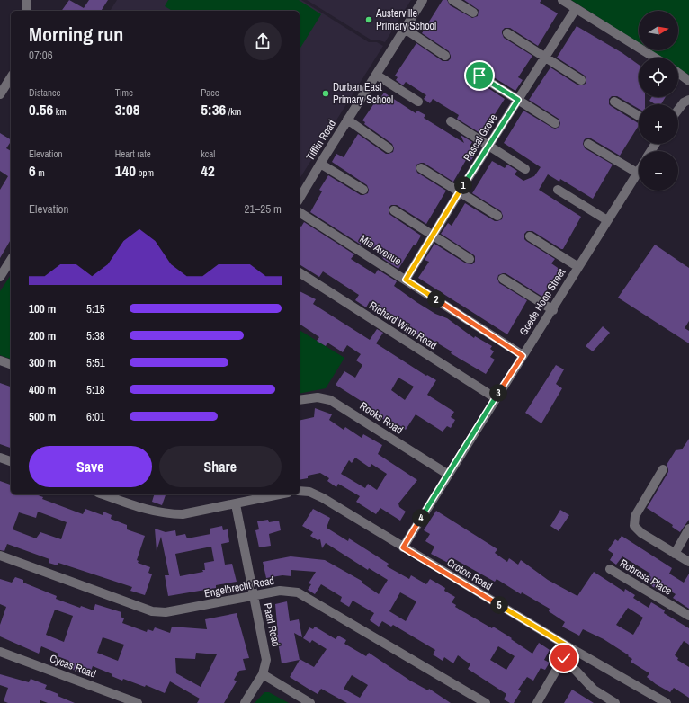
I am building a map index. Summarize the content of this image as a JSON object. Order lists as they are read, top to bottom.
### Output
{
  "streets": {
    "street": [
      "Pascal Grove",
      "Tifflin Road",
      "Mia Avenue",
      "Goede Hoop Street",
      "Richard Winn Road",
      "Rooks Road",
      "Croton Road",
      "Robrosa Place",
      "Engelbrecht Road",
      "Paarl Road",
      "Cycas Road"
    ]
  },
  "crossings": [
    ["Pascal Grove", "Mia Avenue"],
    ["Mia Avenue", "Goede Hoop Street"],
    ["Goede Hoop Street", "Richard Winn Road"],
    ["Goede Hoop Street", "Rooks Road"],
    ["Goede Hoop Street", "Croton Road"],
    ["Engelbrecht Road", "Paarl Road"]
  ],
  "places": ["Austerville Primary School", "Durban East Primary School"],
  "north": "right",
  "page": {
    "map_buttons": ["+", "−"],
    "heading": ["Morning run", "07:06"],
    "stats": [
      ["Distance", "0.56 km"],
      ["Time", "3:08"],
      ["Pace", "5:36 /km"],
      ["Elevation", "6 m"],
      ["Heart rate", "140 bpm"],
      ["kcal", "42"]
    ],
    "pins": [
      "1",
      "2",
      "3",
      "4",
      "5"
    ],
    "chart": ["Elevation", "21–25 m"],
    "list": [
      {
        "name": "100 m",
        "note": "5:15"
      },
      {
        "name": "200 m",
        "note": "5:38"
      },
      {
        "name": "300 m",
        "note": "5:51"
      },
      {
        "name": "400 m",
        "note": "5:18"
      },
      {
        "name": "500 m",
        "note": "6:01"
      }
    ],
    "buttons": ["Save", "Share"]
  }
}
